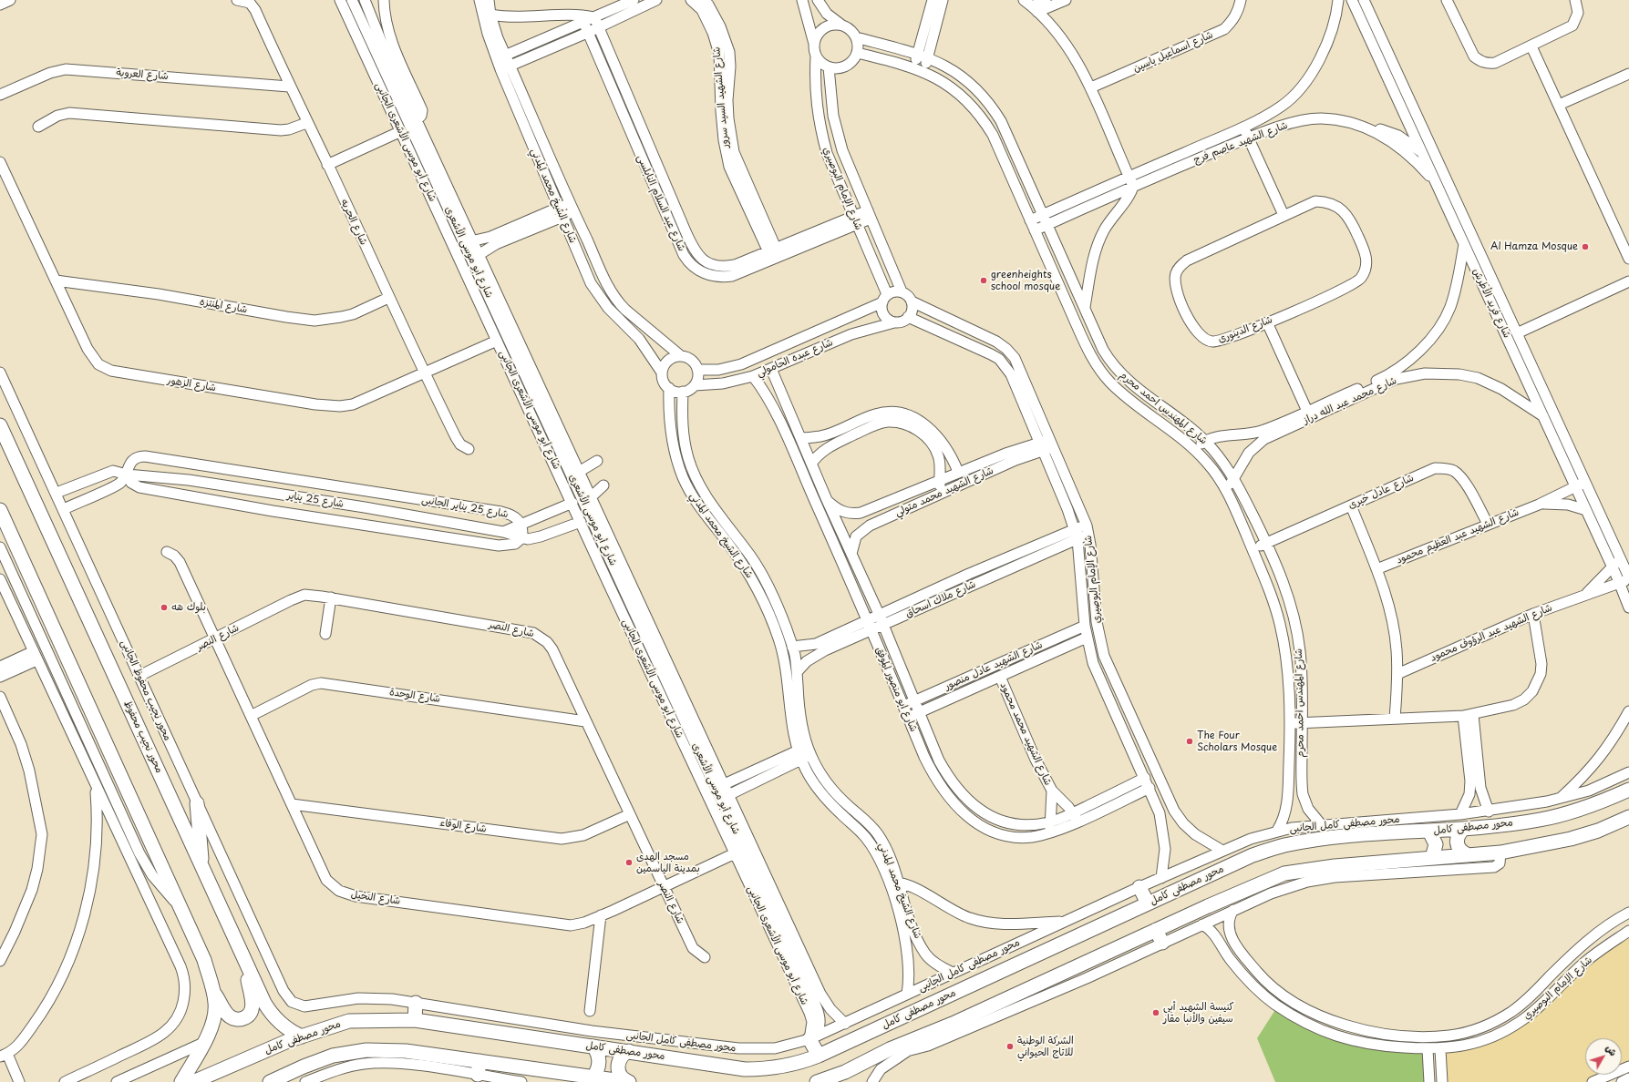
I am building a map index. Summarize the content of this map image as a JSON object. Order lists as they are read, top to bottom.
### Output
{
  "streets": {
    "main road": ["محور نجيب محفوظ", "محور مصطفى كامل"],
    "street": [
      "شارع اسماعيل ياسين",
      "شارع العروبة",
      "شارع الشهيد السيد سرور",
      "شارع أبو موسى الأشعرى الجانبى",
      "شارع الشهيد عاصم فرج",
      "شارع الإمام البوصيري",
      "شارع الشيخ محمد المدني",
      "شارع عبد السلام النابلسى",
      "شارع الحريه",
      "شارع أبو موسى الأشعرى",
      "شارع فريد الأطرش",
      "شارع المنتزه",
      "شارع الدينورى",
      "شارع عبده الحامولي",
      "شارع الزهور",
      "شارع محمد عبد الله دراز",
      "شارع المهندس احمد محرم",
      "شارع الشهيد محمد متولي",
      "شارع عادل خيرى",
      "شارع 25 يناير",
      "شارع 25 يناير الجانبى",
      "شارع الشهيد عبد العظيم محمود",
      "شارع ملاك اسحاق",
      "شارع النصر",
      "شارع الشهيد عبد الرؤوف محمود",
      "شارع الشهيد عادل منصور",
      "شارع ابو منصور الموفق",
      "محور نجيب محفوظ الجانبى",
      "شارع الوحدة",
      "شارع الشهيد محمد محمود",
      "محور مصطفى كامل الجانبى",
      "شارع الوفاء",
      "شارع النخيل"
    ]
  },
  "crossings": [
    ["شارع العروبة", "شارع الحريه"],
    ["شارع الشهيد السيد سرور", "شارع عبد السلام النابلسى"],
    ["شارع أبو موسى الأشعرى الجانبى", "شارع أبو موسى الأشعرى"],
    ["شارع أبو موسى الأشعرى الجانبى", "شارع الزهور"],
    ["شارع أبو موسى الأشعرى الجانبى", "شارع 25 يناير"],
    ["شارع أبو موسى الأشعرى الجانبى", "محور مصطفى كامل الجانبى"],
    ["شارع أبو موسى الأشعرى الجانبى", "شارع النخيل"],
    ["شارع الشهيد عاصم فرج", "شارع فريد الأطرش"],
    ["شارع الشهيد عاصم فرج", "شارع المهندس احمد محرم"],
    ["شارع الإمام البوصيري", "شارع عبد السلام النابلسى"],
    ["شارع الإمام البوصيري", "شارع عبده الحامولي"],
    ["شارع الإمام البوصيري", "شارع المهندس احمد محرم"],
    ["شارع الإمام البوصيري", "شارع الشهيد محمد متولي"],
    ["شارع الإمام البوصيري", "شارع ملاك اسحاق"],
    ["شارع الإمام البوصيري", "شارع الشهيد عادل منصور"],
    ["شارع الإمام البوصيري", "شارع ابو منصور الموفق"],
    ["شارع الإمام البوصيري", "محور مصطفى كامل الجانبى"],
    ["شارع الشيخ محمد المدني", "شارع عبده الحامولي"],
    ["شارع الشيخ محمد المدني", "شارع ملاك اسحاق"],
    ["شارع الشيخ محمد المدني", "محور مصطفى كامل الجانبى"],
    ["شارع الحريه", "شارع المنتزه"],
    ["شارع الحريه", "شارع الزهور"],
    ["شارع أبو موسى الأشعرى", "محور مصطفى كامل الجانبى"],
    ["شارع فريد الأطرش", "شارع محمد عبد الله دراز"],
    ["شارع فريد الأطرش", "شارع الشهيد عبد العظيم محمود"],
    ["شارع فريد الأطرش", "شارع الشهيد عبد الرؤوف محمود"],
    ["شارع المنتزه", "شارع الزهور"],
    ["شارع عبده الحامولي", "شارع ابو منصور الموفق"],
    ["شارع محمد عبد الله دراز", "شارع المهندس احمد محرم"],
    ["شارع المهندس احمد محرم", "شارع عادل خيرى"],
    ["شارع المهندس احمد محرم", "محور مصطفى كامل الجانبى"],
    ["شارع الشهيد محمد متولي", "شارع ابو منصور الموفق"],
    ["شارع عادل خيرى", "شارع الشهيد عبد العظيم محمود"],
    ["شارع 25 يناير", "شارع 25 يناير الجانبى"],
    ["شارع 25 يناير", "محور نجيب محفوظ الجانبى"],
    ["شارع ملاك اسحاق", "شارع ابو منصور الموفق"],
    ["شارع النصر", "محور نجيب محفوظ الجانبى"],
    ["شارع النصر", "شارع الوحدة"],
    ["شارع النصر", "شارع الوفاء"],
    ["شارع النصر", "شارع النخيل"],
    ["شارع الشهيد عادل منصور", "شارع ابو منصور الموفق"],
    ["شارع الشهيد عادل منصور", "شارع الشهيد محمد محمود"],
    ["شارع ابو منصور الموفق", "شارع الشهيد محمد محمود"],
    ["محور نجيب محفوظ الجانبى", "محور مصطفى كامل الجانبى"],
    ["شارع الوحدة", "شارع النخيل"],
    ["محور نجيب محفوظ", "محور مصطفى كامل"],
    ["شارع الوفاء", "شارع النخيل"]
  ],
  "places": [
    "Al Hamza Mosque",
    "greenheights school mosque",
    "بلوك هه",
    "The Four Scholars Mosque",
    "مسجد الهدى بمدينة الياسمين",
    "كنيسة الشهيد أبي سيفين والأنبا مقار",
    "الشركة الوطنية للاتاج الحيواني"
  ],
  "north": "top right"
}
